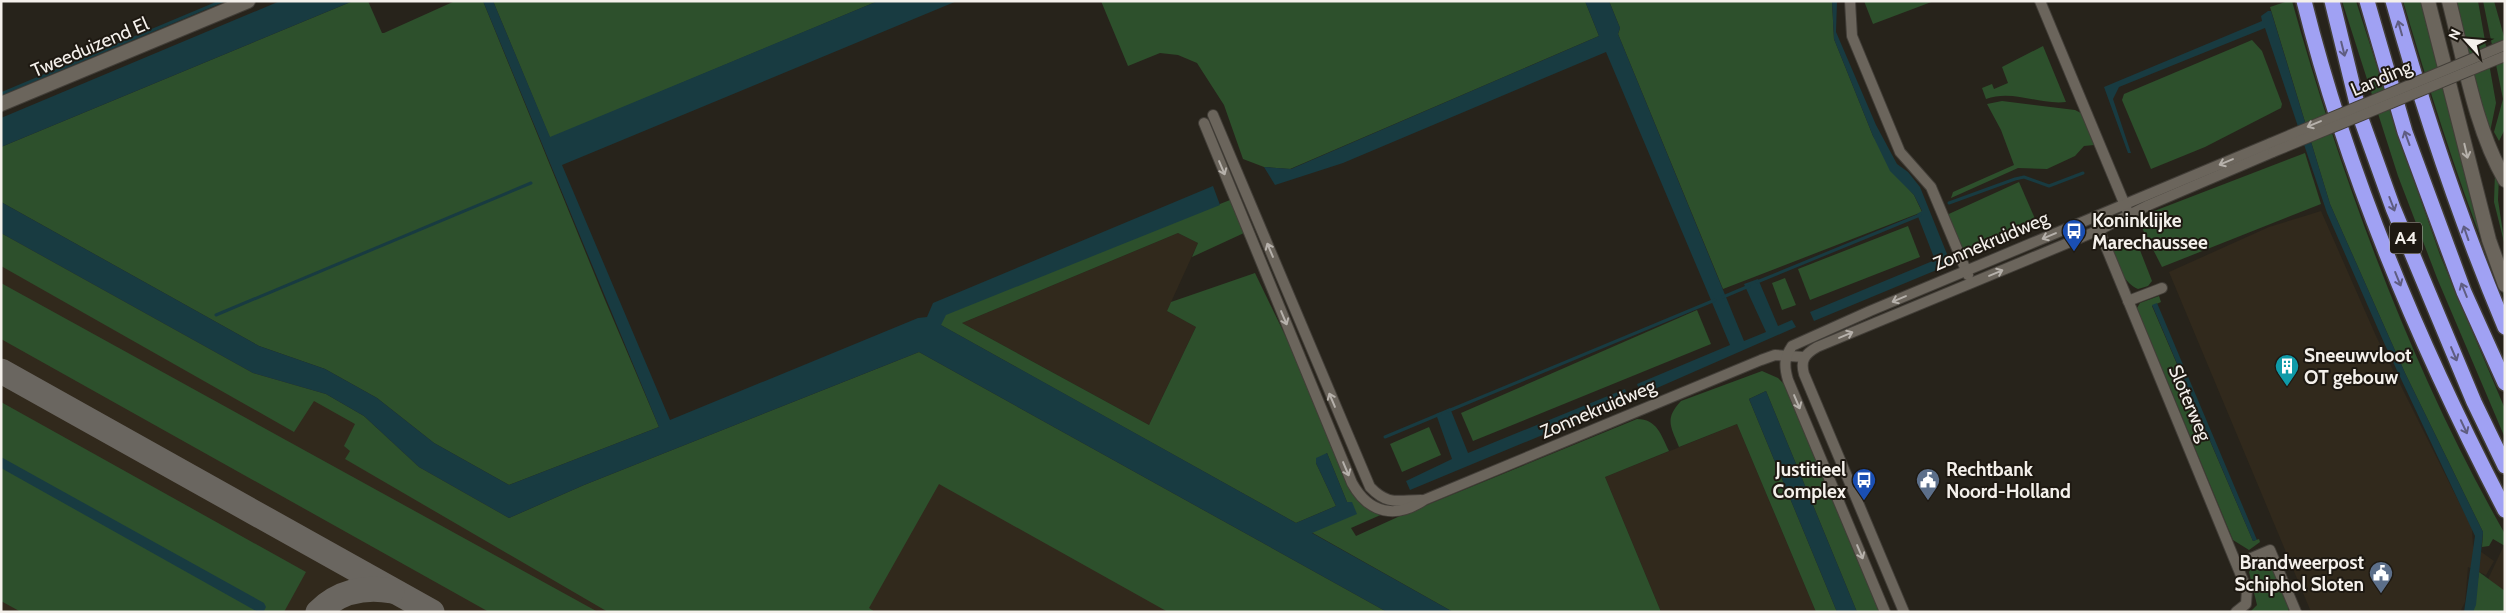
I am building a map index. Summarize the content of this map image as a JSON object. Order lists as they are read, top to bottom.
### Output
{
  "streets": {
    "highway": ["A4"],
    "street": [
      "Tweeduizend El",
      "Landing",
      "Zonnekruidweg",
      "Sloterweg"
    ]
  },
  "crossings": [
    ["Landing", "Zonnekruidweg"],
    ["Zonnekruidweg", "Sloterweg"]
  ],
  "places": {
    "bus stop": ["Koninklijke Marechaussee", "Justitieel Complex"],
    "building": ["Sneeuwvloot OT gebouw"],
    "public building": ["Rechtbank Noord-Holland", "Brandweerpost Schiphol Sloten"]
  },
  "north": "top left"
}
